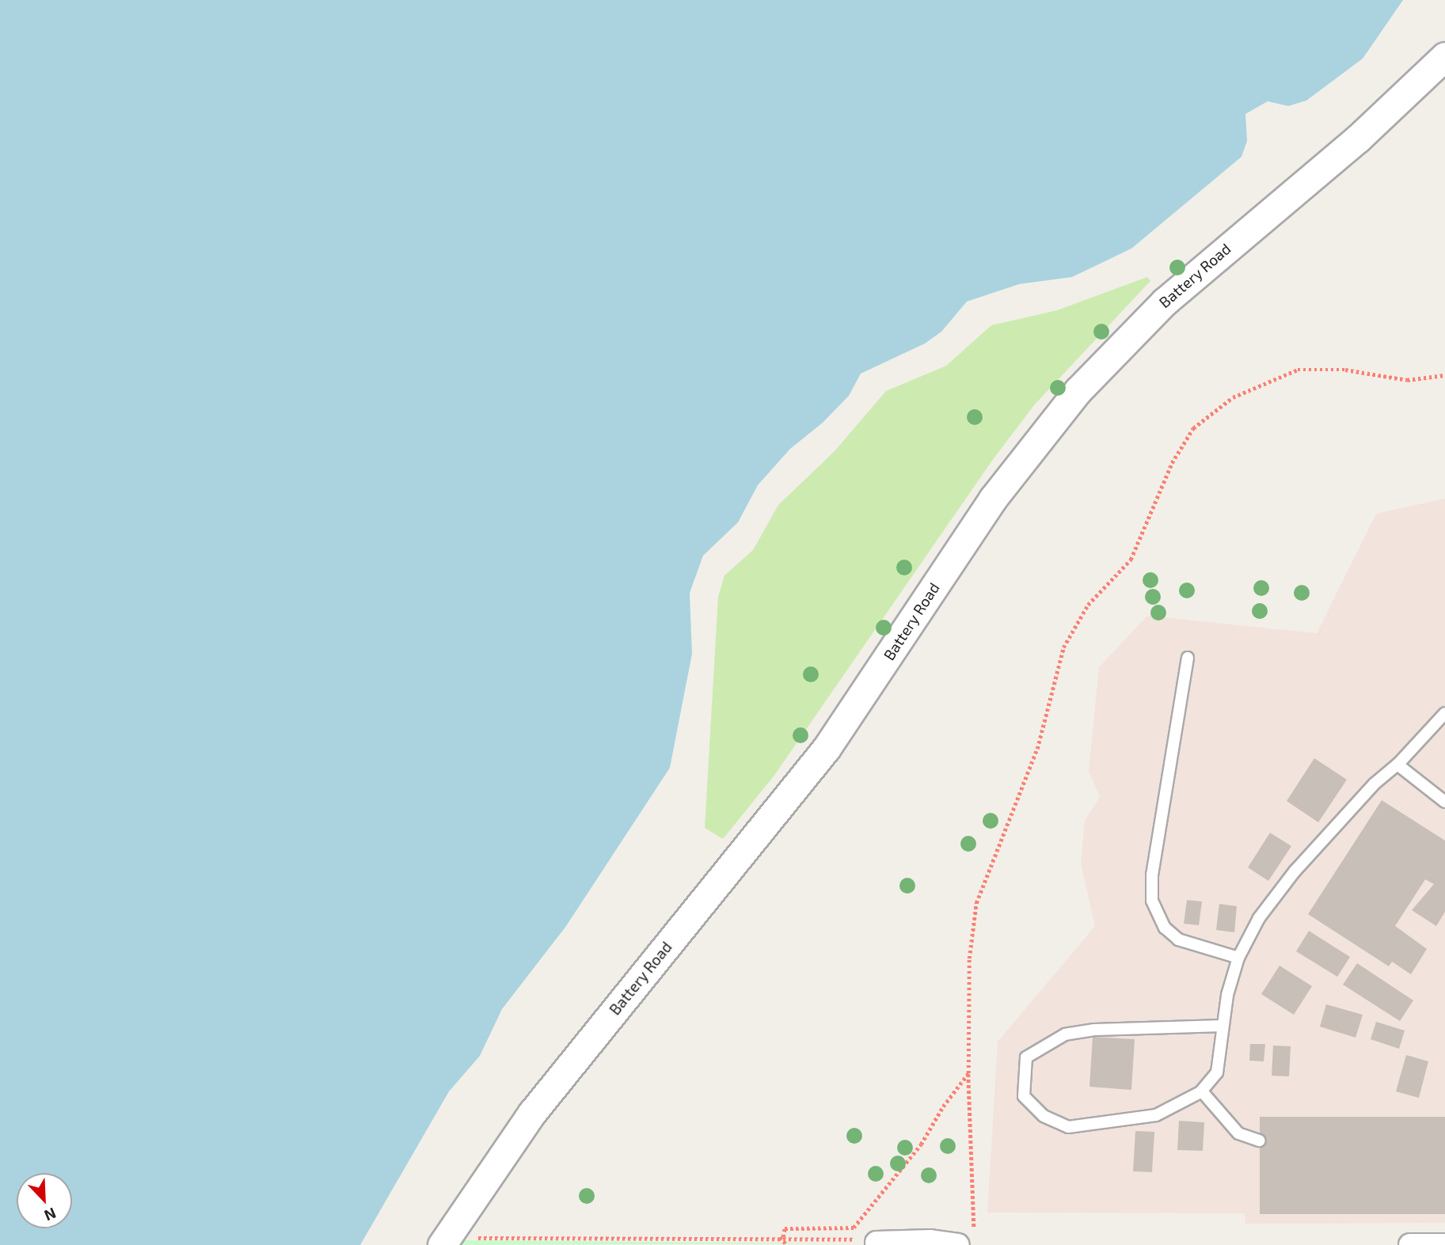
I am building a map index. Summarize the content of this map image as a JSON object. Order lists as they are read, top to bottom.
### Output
{
  "streets": {
    "street": ["Battery Road"]
  },
  "north": "bottom right"
}
